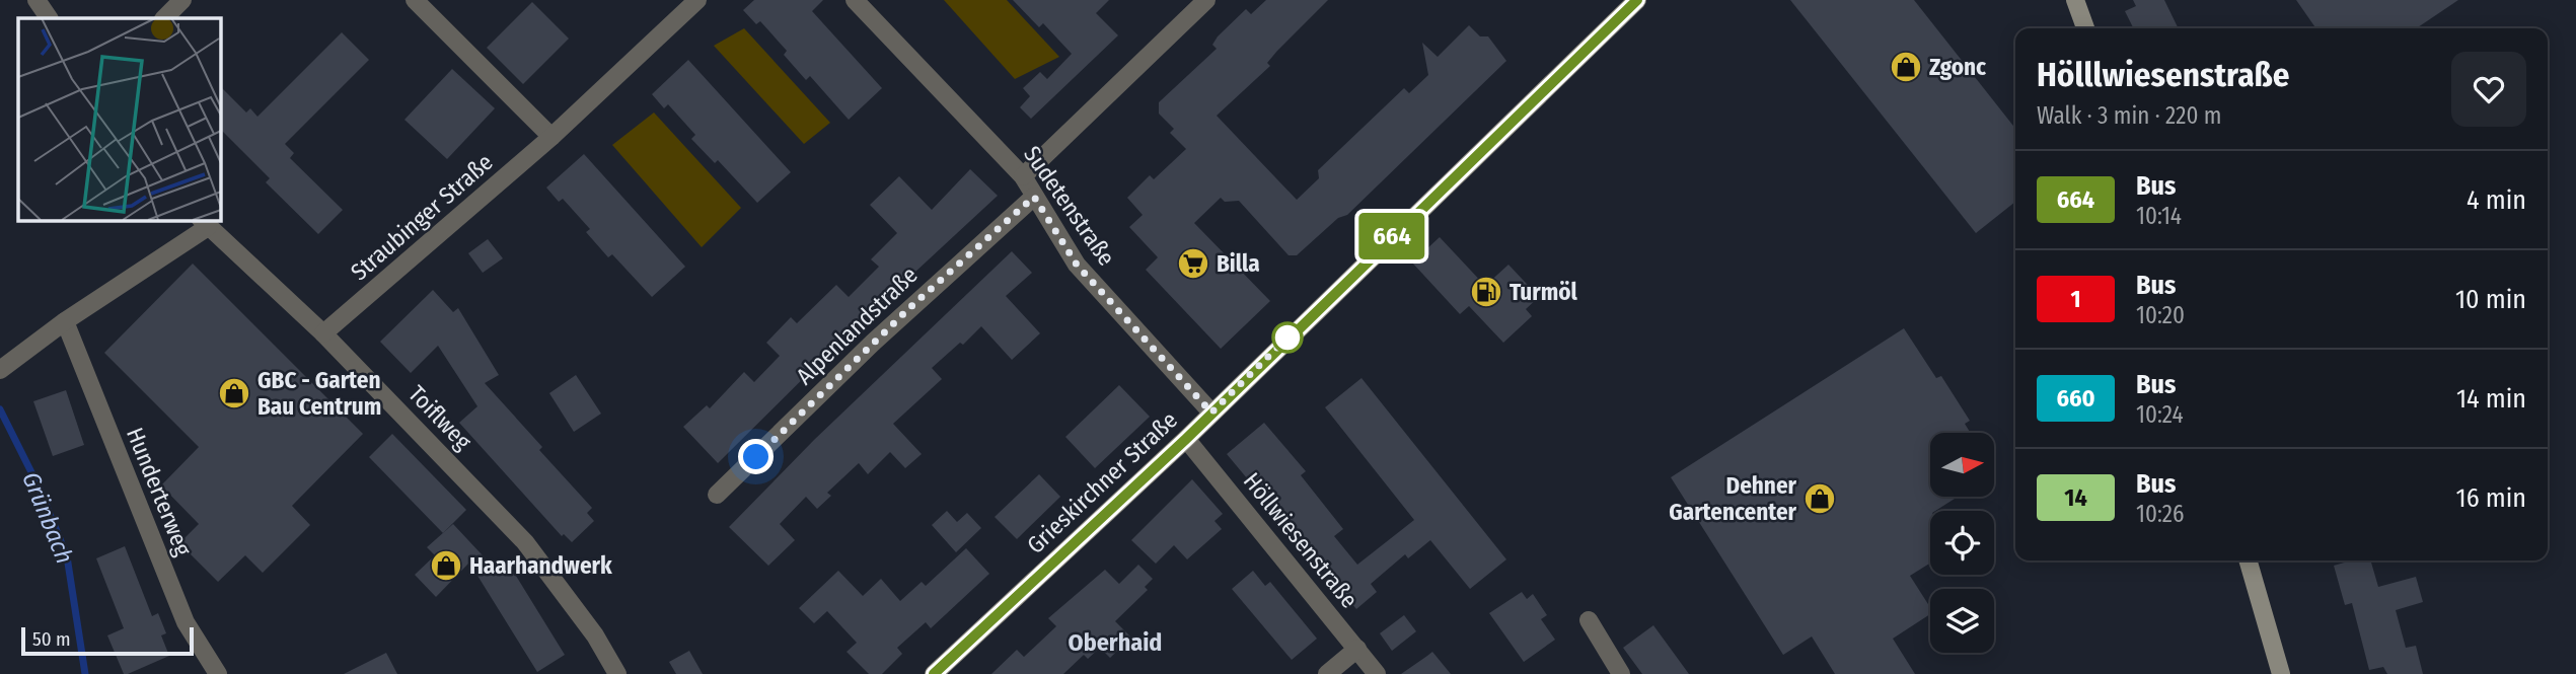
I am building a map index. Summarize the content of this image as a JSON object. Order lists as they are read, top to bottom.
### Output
{
  "streets": {
    "main road": ["Grieskirchner Straße"],
    "street": [
      "Sudetenstraße",
      "Straubinger Straße",
      "Alpenlandstraße",
      "Toiflweg",
      "Hunderterweg",
      "Höllwiesenstraße"
    ]
  },
  "crossings": [
    ["Sudetenstraße", "Alpenlandstraße"],
    ["Sudetenstraße", "Grieskirchner Straße"],
    ["Straubinger Straße", "Toiflweg"],
    ["Grieskirchner Straße", "Höllwiesenstraße"]
  ],
  "districts": ["Oberhaid"],
  "water": ["Grünbach"],
  "places": {
    "shop": [
      "Zgonc",
      "GBC - Garten Bau Centrum",
      "Dehner Gartencenter",
      "Haarhandwerk"
    ],
    "supermarket": ["Billa"],
    "fuel station": ["Turmöl"]
  },
  "lines": ["bus line 664"],
  "scale_bar": "50 m",
  "north": "right",
  "page": {
    "on_map": "664",
    "heading": ["Hölllwiesenstraße", "Walk · 3 min · 220 m"],
    "list": [
      {
        "mark": "664",
        "name": "Bus",
        "note": "10:14",
        "value": "4 min"
      },
      {
        "mark": "1",
        "name": "Bus",
        "note": "10:20",
        "value": "10 min"
      },
      {
        "mark": "660",
        "name": "Bus",
        "note": "10:24",
        "value": "14 min"
      },
      {
        "mark": "14",
        "name": "Bus",
        "note": "10:26",
        "value": "16 min"
      }
    ],
    "scale": "50 m"
  }
}
